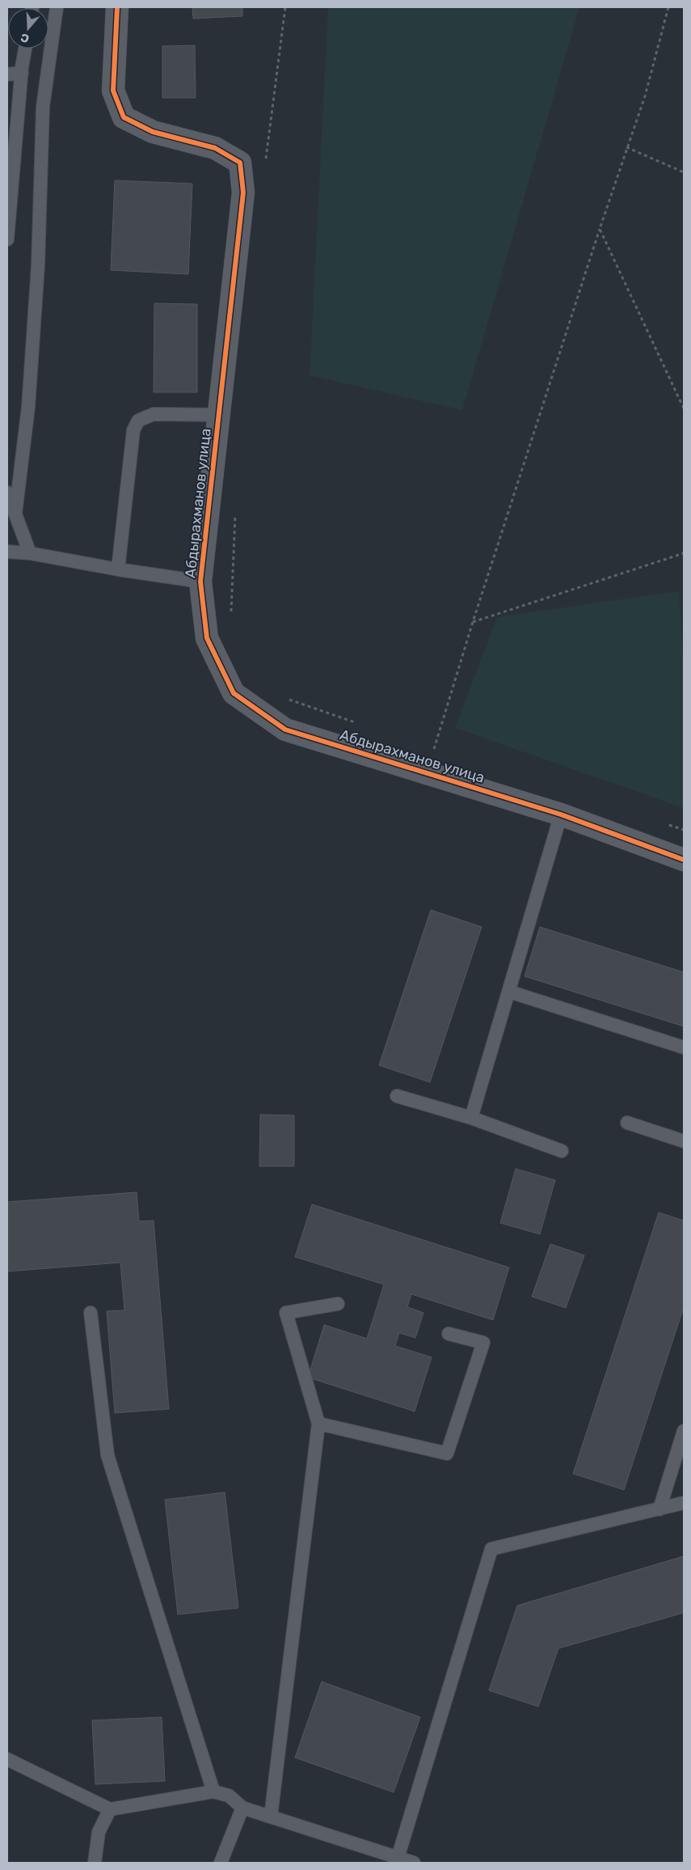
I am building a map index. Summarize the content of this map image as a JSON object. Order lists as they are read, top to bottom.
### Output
{
  "streets": {
    "street": ["Абдырахманов улица"]
  },
  "north": "bottom"
}
